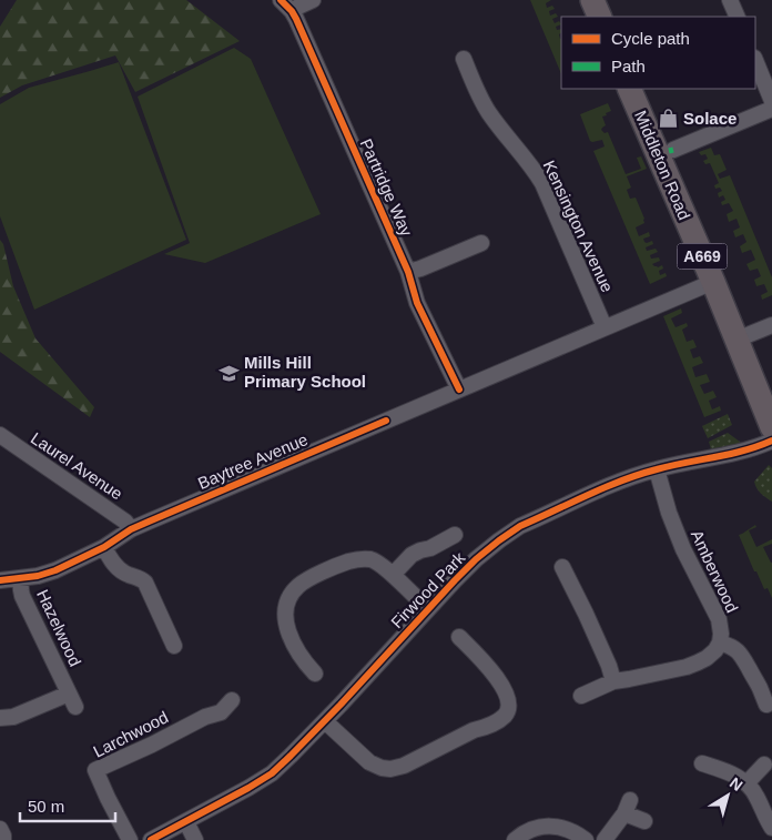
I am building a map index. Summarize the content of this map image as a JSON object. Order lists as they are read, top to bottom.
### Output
{
  "streets": {
    "main road": ["Middleton Road", "A669"],
    "street": [
      "Partridge Way",
      "Kensington Avenue",
      "Baytree Avenue",
      "Laurel Avenue",
      "Amberwood",
      "Firwood Park",
      "Hazelwood",
      "Larchwood"
    ]
  },
  "crossings": [
    ["Middleton Road", "Baytree Avenue"],
    ["Partridge Way", "Baytree Avenue"],
    ["Kensington Avenue", "Baytree Avenue"],
    ["Baytree Avenue", "Laurel Avenue"],
    ["Amberwood", "Firwood Park"]
  ],
  "places": {
    "shop": ["Solace"],
    "school or university": ["Mills Hill Primary School"]
  },
  "legend": ["Cycle path", "Path"],
  "scale_bar": "50 m",
  "north": "top right"
}
